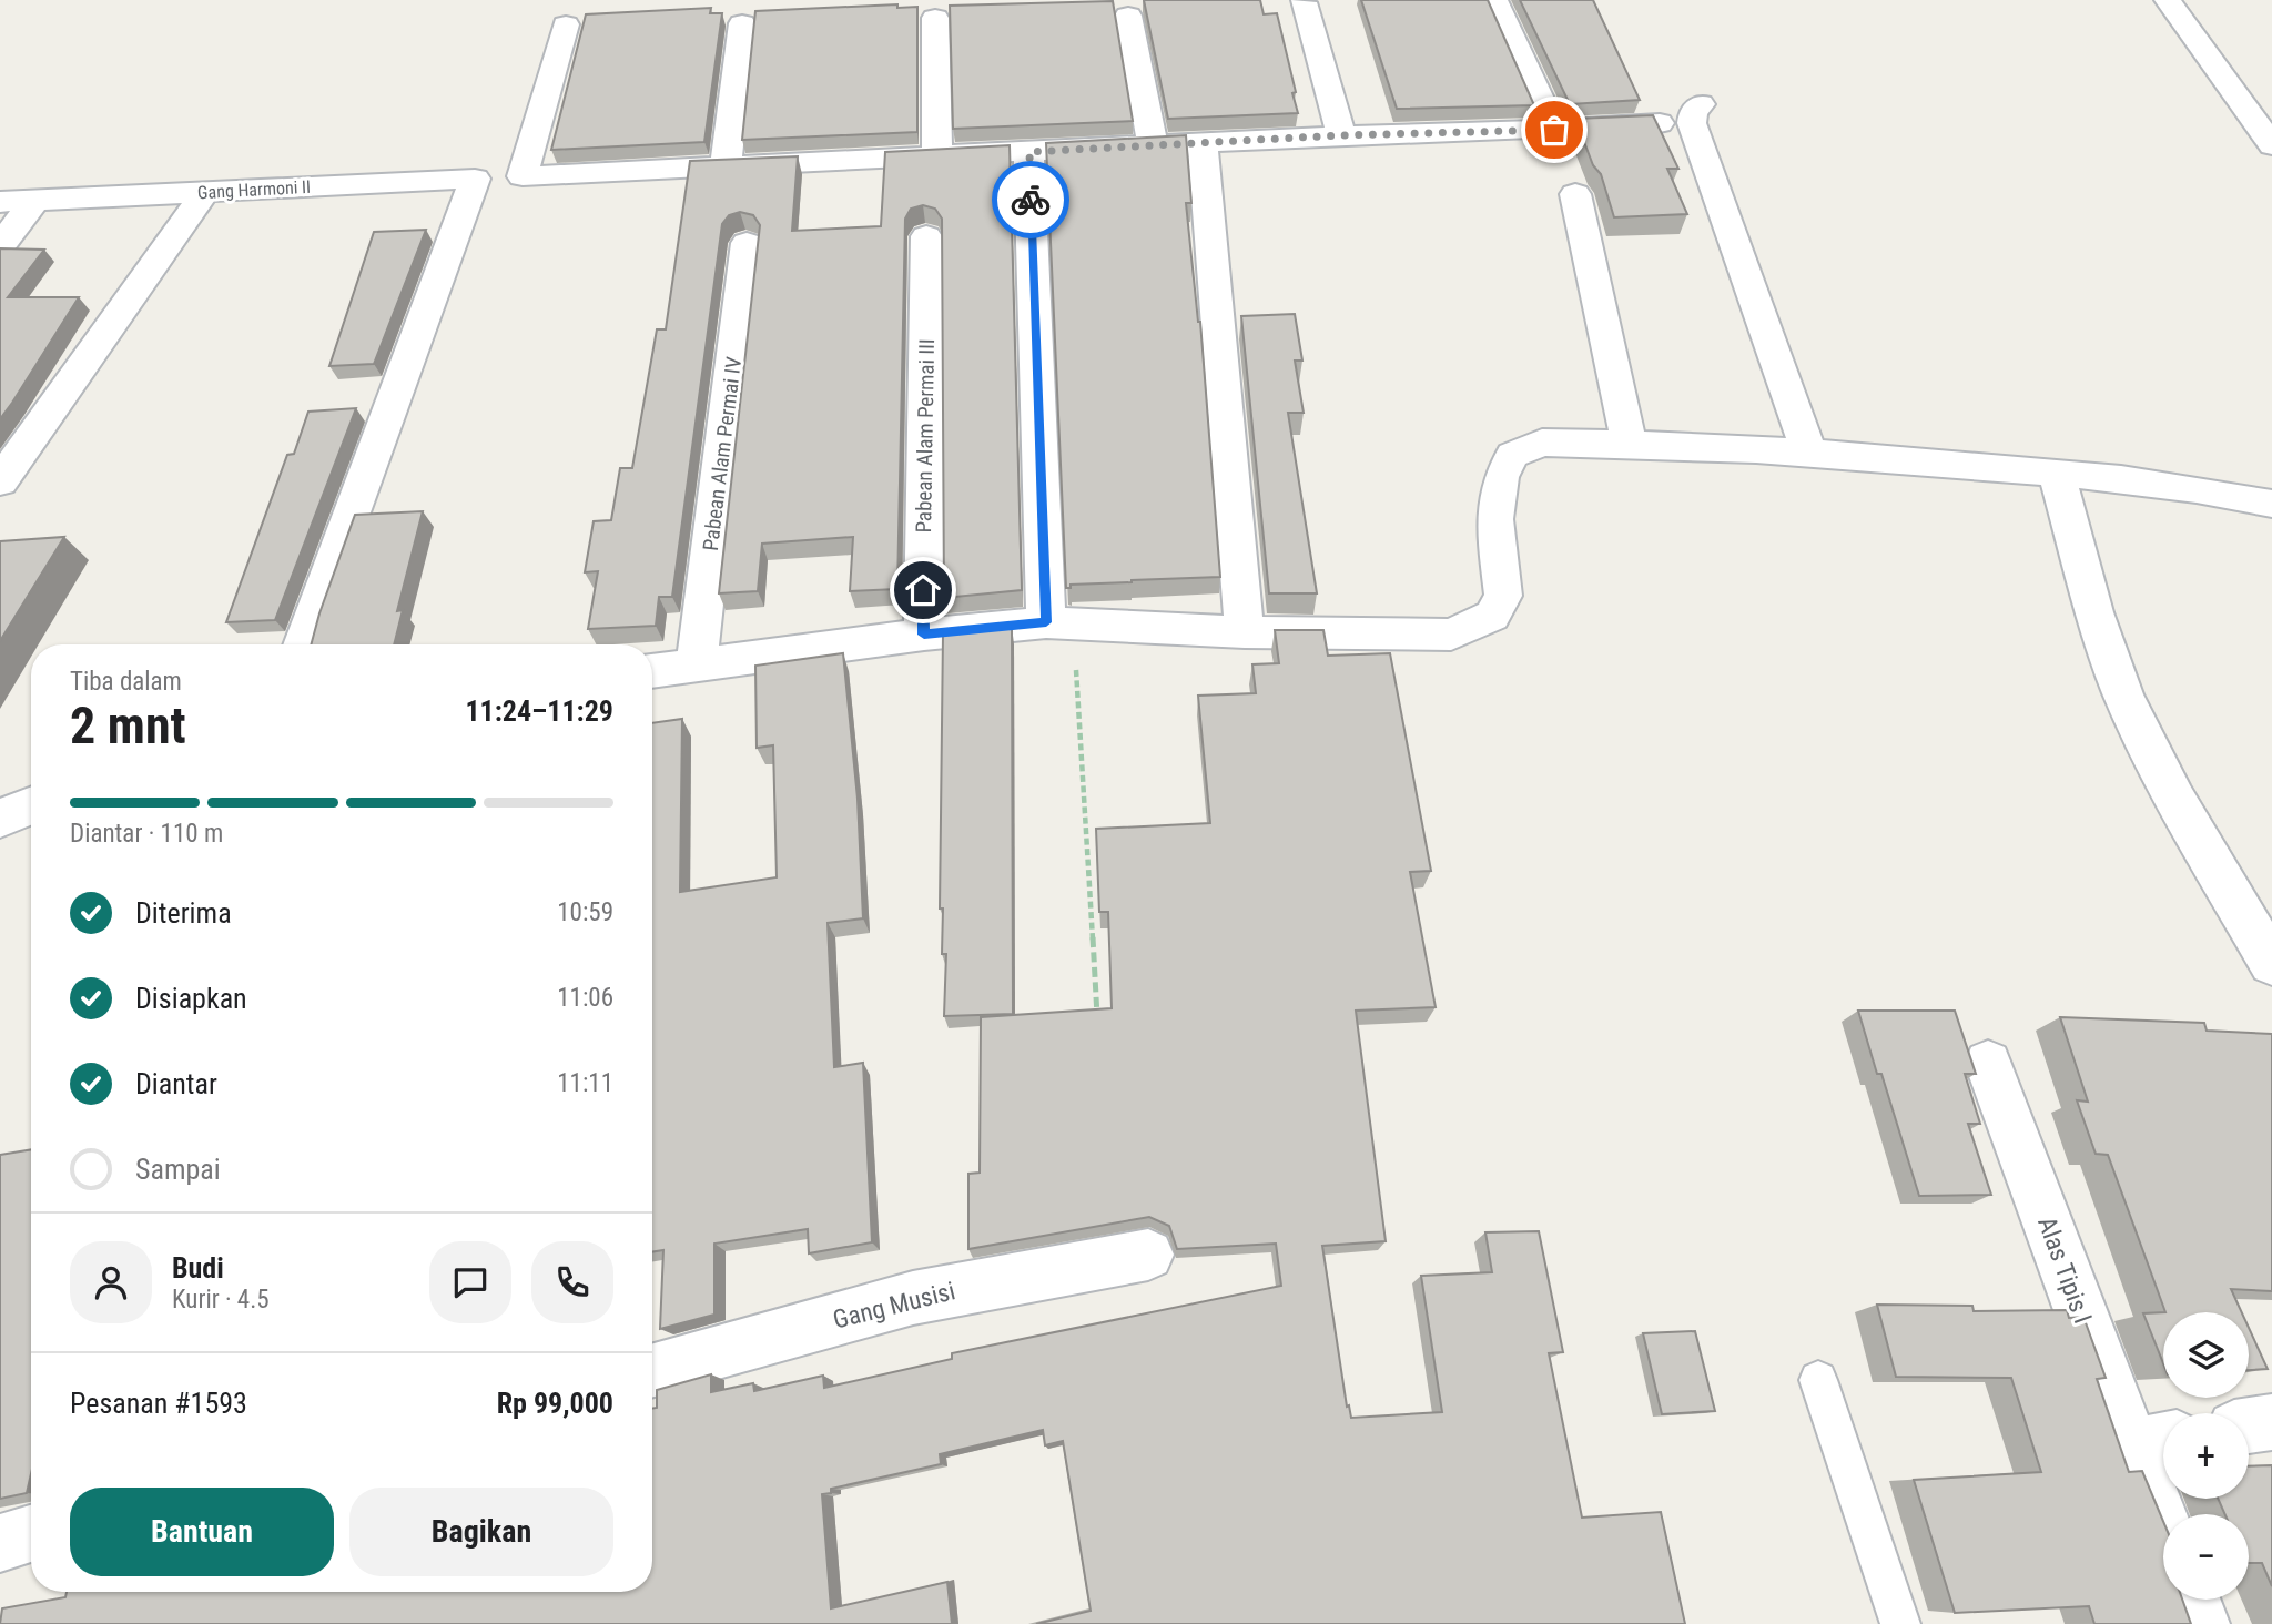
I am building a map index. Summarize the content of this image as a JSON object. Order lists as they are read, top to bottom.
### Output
{
  "streets": {
    "street": [
      "Gang Harmoni II",
      "Pabean Alam Permai III",
      "Pabean Alam Permai IV",
      "Alas Tipis I",
      "Gang Musisi"
    ]
  },
  "page": {
    "heading": ["2 mnt", "Tiba dalam", "11:24–11:29"],
    "panel": [
      "Budi",
      "Kurir · 4.5",
      "Pesanan #1593",
      "Rp 99,000"
    ],
    "bar": "Diantar · 110 m",
    "list": [
      ["Diterima", "10:59"],
      ["Disiapkan", "11:06"],
      ["Diantar", "11:11"],
      "Sampai"
    ],
    "map_buttons": ["+", "−"],
    "buttons": ["Bantuan", "Bagikan"]
  }
}
